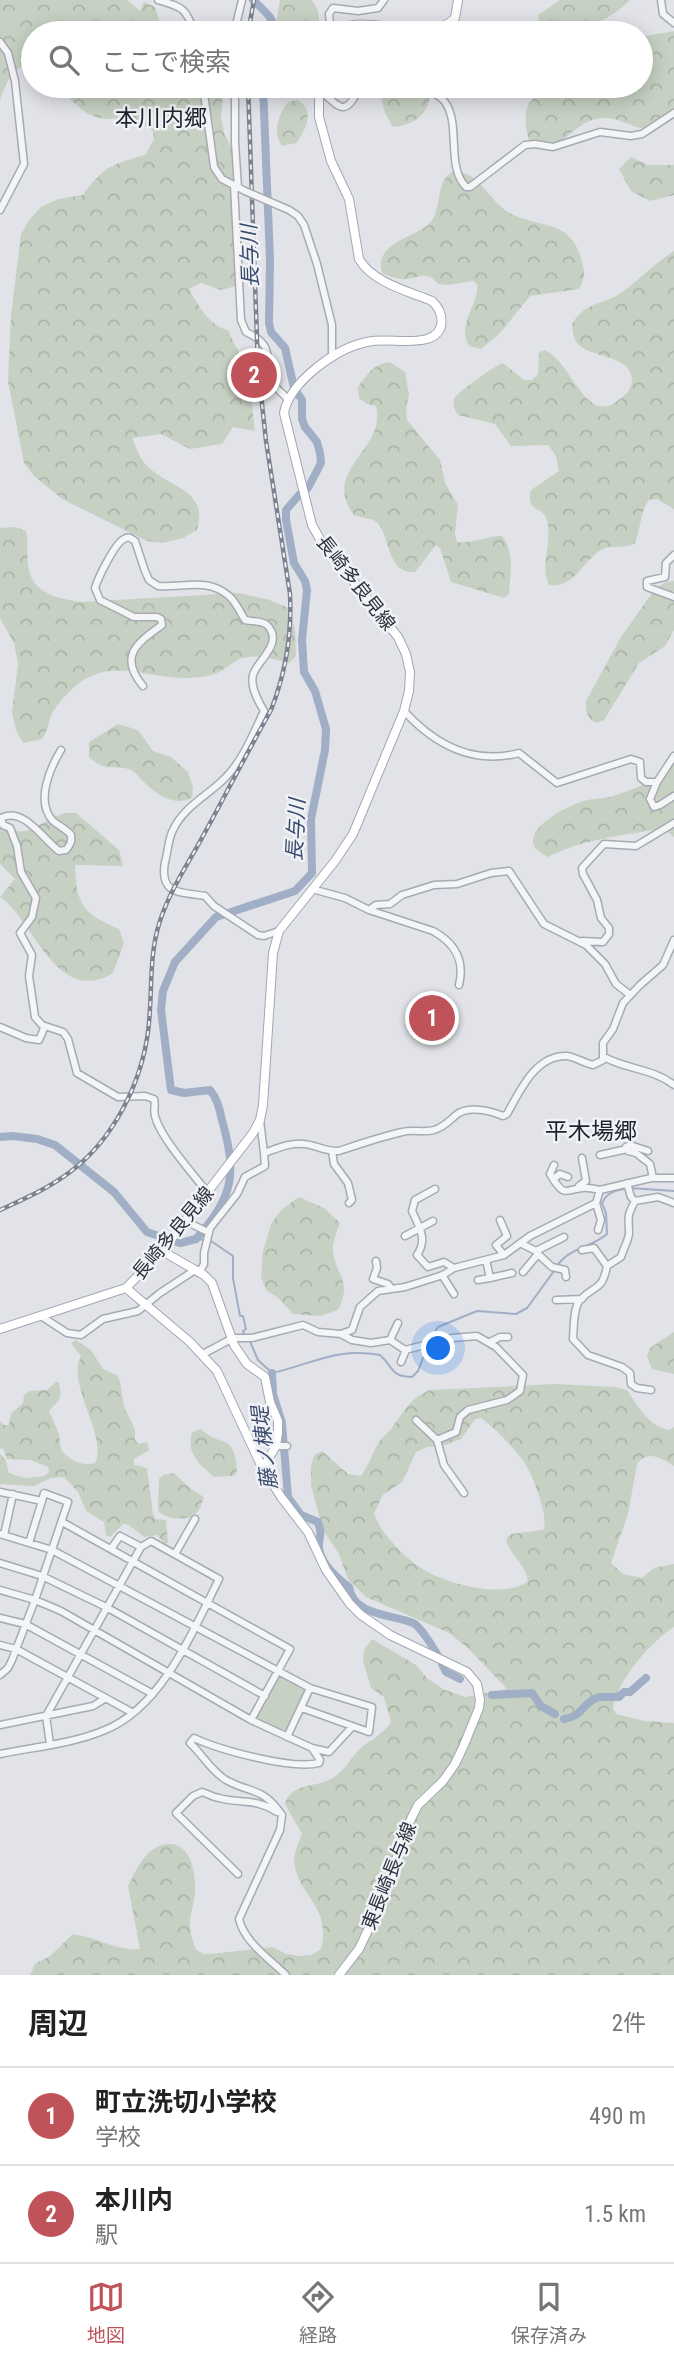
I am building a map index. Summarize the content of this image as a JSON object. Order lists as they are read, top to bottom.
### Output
{
  "streets": {
    "main road": ["長崎多良見線", "東長崎長与線"]
  },
  "crossings": [
    ["長崎多良見線", "東長崎長与線"]
  ],
  "districts": ["本川内郷", "平木場郷"],
  "water": ["長与川", "藤ノ棟堤"],
  "page": {
    "search": "ここで検索",
    "pins": ["2", "1"],
    "heading": ["周辺", "2件"],
    "list": [
      {
        "mark": "1",
        "name": "町立洗切小学校",
        "note": "学校",
        "value": "490 m"
      },
      {
        "mark": "2",
        "name": "本川内",
        "note": "駅",
        "value": "1.5 km"
      }
    ],
    "nav": ["地図", "経路", "保存済み"]
  }
}
